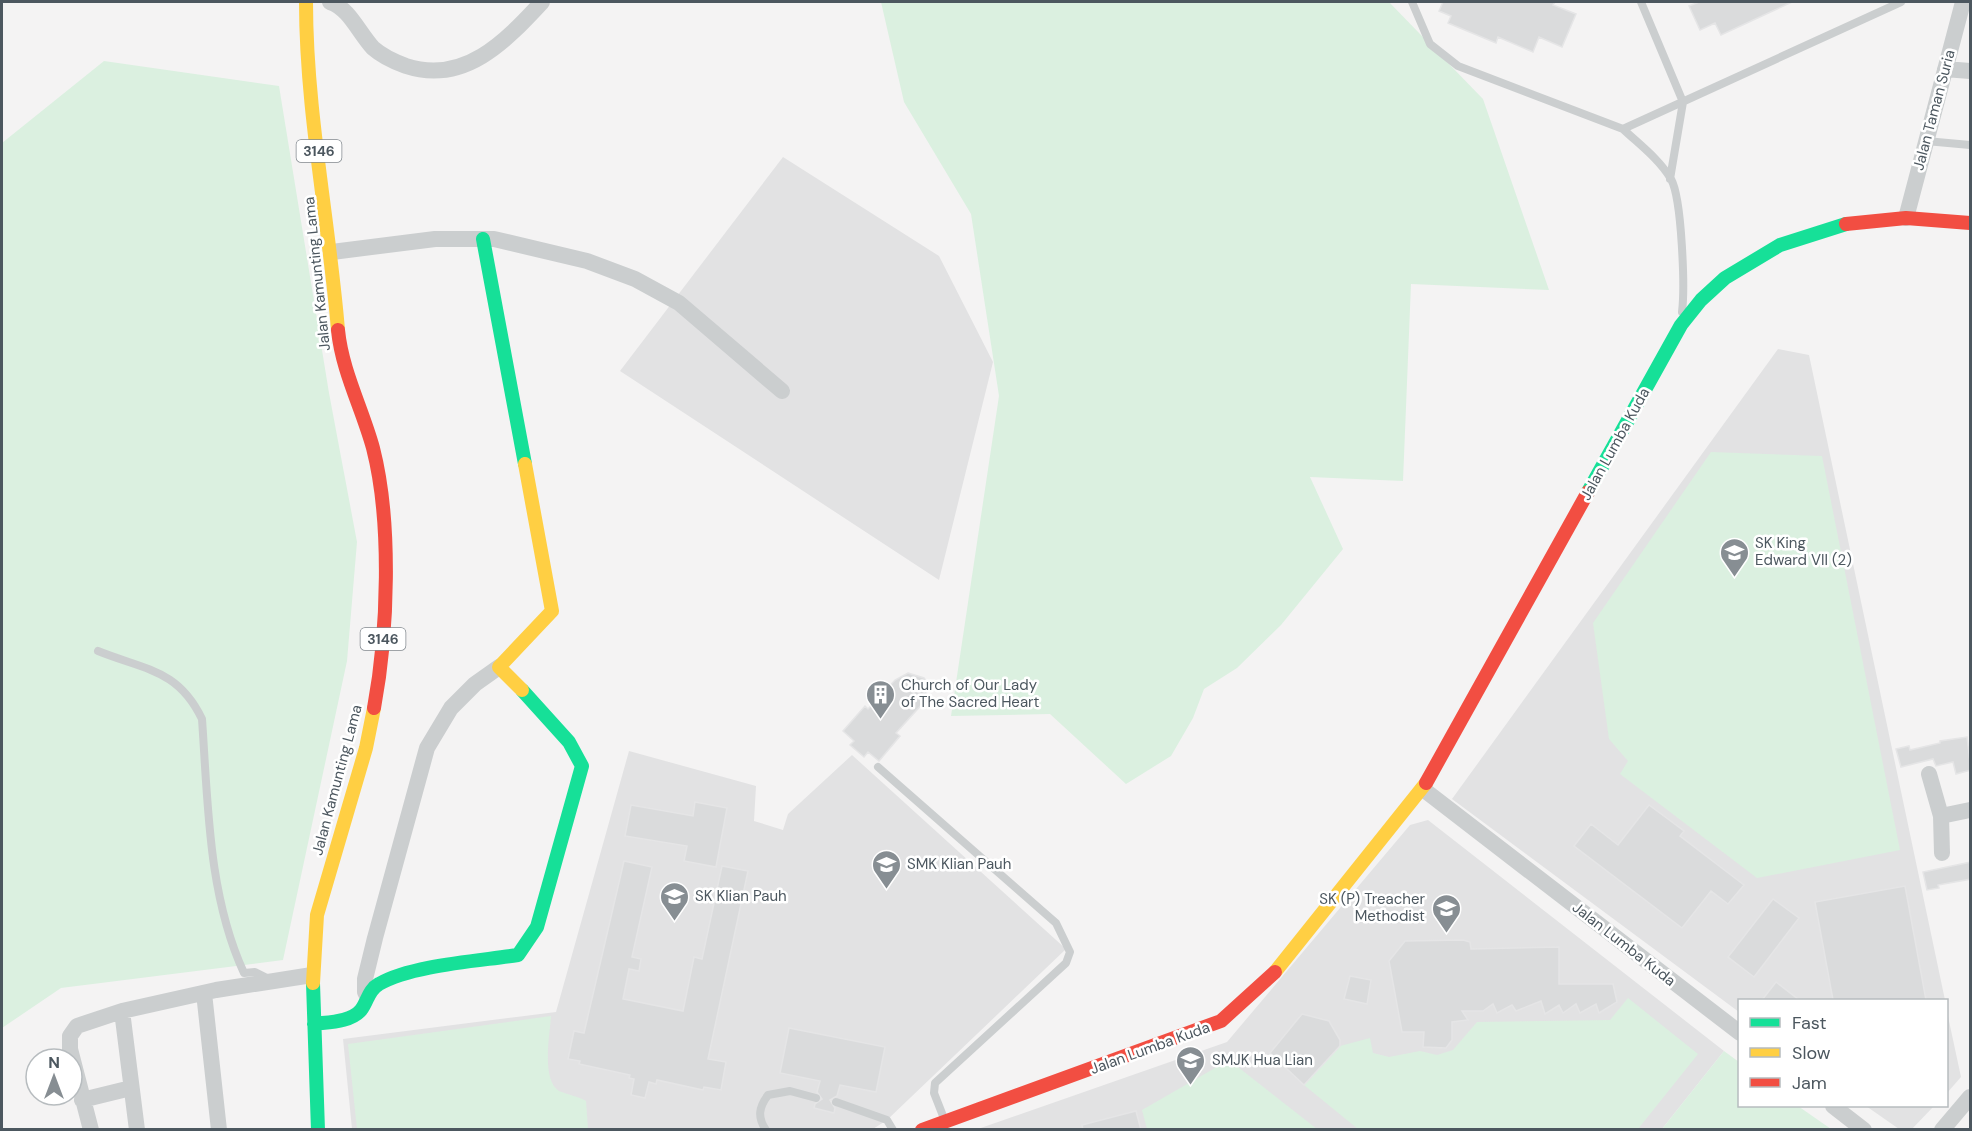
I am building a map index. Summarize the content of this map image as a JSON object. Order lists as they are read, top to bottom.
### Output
{
  "streets": {
    "street": [
      "Jalan Taman Suria",
      "3146",
      "Jalan Kamunting Lama",
      "Jalan Lumba Kuda"
    ]
  },
  "crossings": [
    ["Jalan Taman Suria", "Jalan Lumba Kuda"]
  ],
  "places": {
    "school or university": [
      "SK King Edward VII (2)",
      "SMK Klian Pauh",
      "SK Klian Pauh",
      "SK (P) Treacher Methodist",
      "SMJK Hua Lian"
    ],
    "building": ["Church of Our Lady of The Sacred Heart"]
  },
  "legend": ["Fast", "Slow", "Jam"],
  "north": "top"
}
